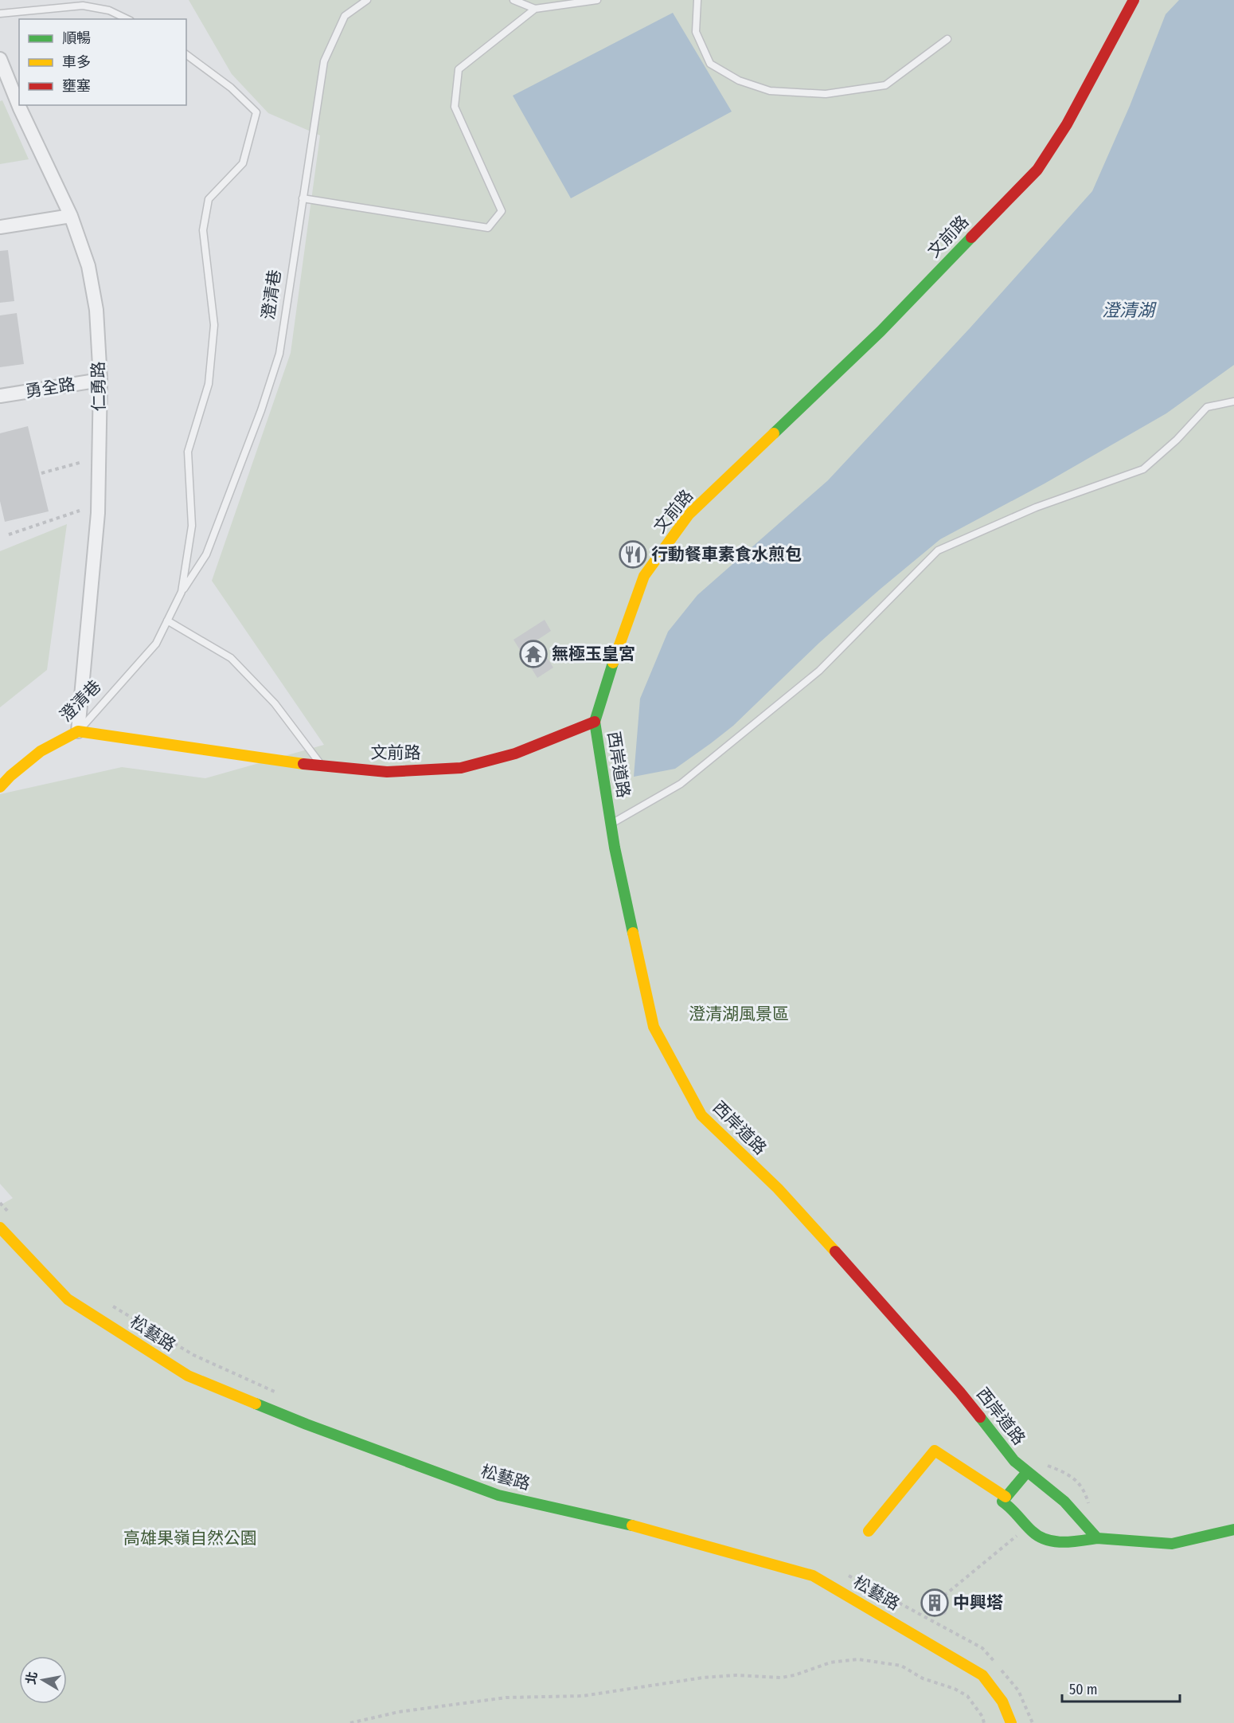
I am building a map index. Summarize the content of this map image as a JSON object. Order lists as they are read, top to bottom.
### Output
{
  "streets": {
    "street": [
      "文前路",
      "澄清巷",
      "仁勇路",
      "勇全路",
      "西岸道路",
      "松藝路"
    ]
  },
  "crossings": [
    ["文前路", "澄清巷"],
    ["文前路", "仁勇路"],
    ["文前路", "西岸道路"],
    ["澄清巷", "仁勇路"],
    ["仁勇路", "勇全路"]
  ],
  "water": ["澄清湖"],
  "parks": ["澄清湖風景區", "高雄果嶺自然公園"],
  "places": {
    "restaurant": ["行動餐車素食水煎包"],
    "temple": ["無極玉皇宮"],
    "building": ["中興塔"]
  },
  "legend": ["順暢", "車多", "壅塞"],
  "scale_bar": "50 m",
  "north": "left"
}
